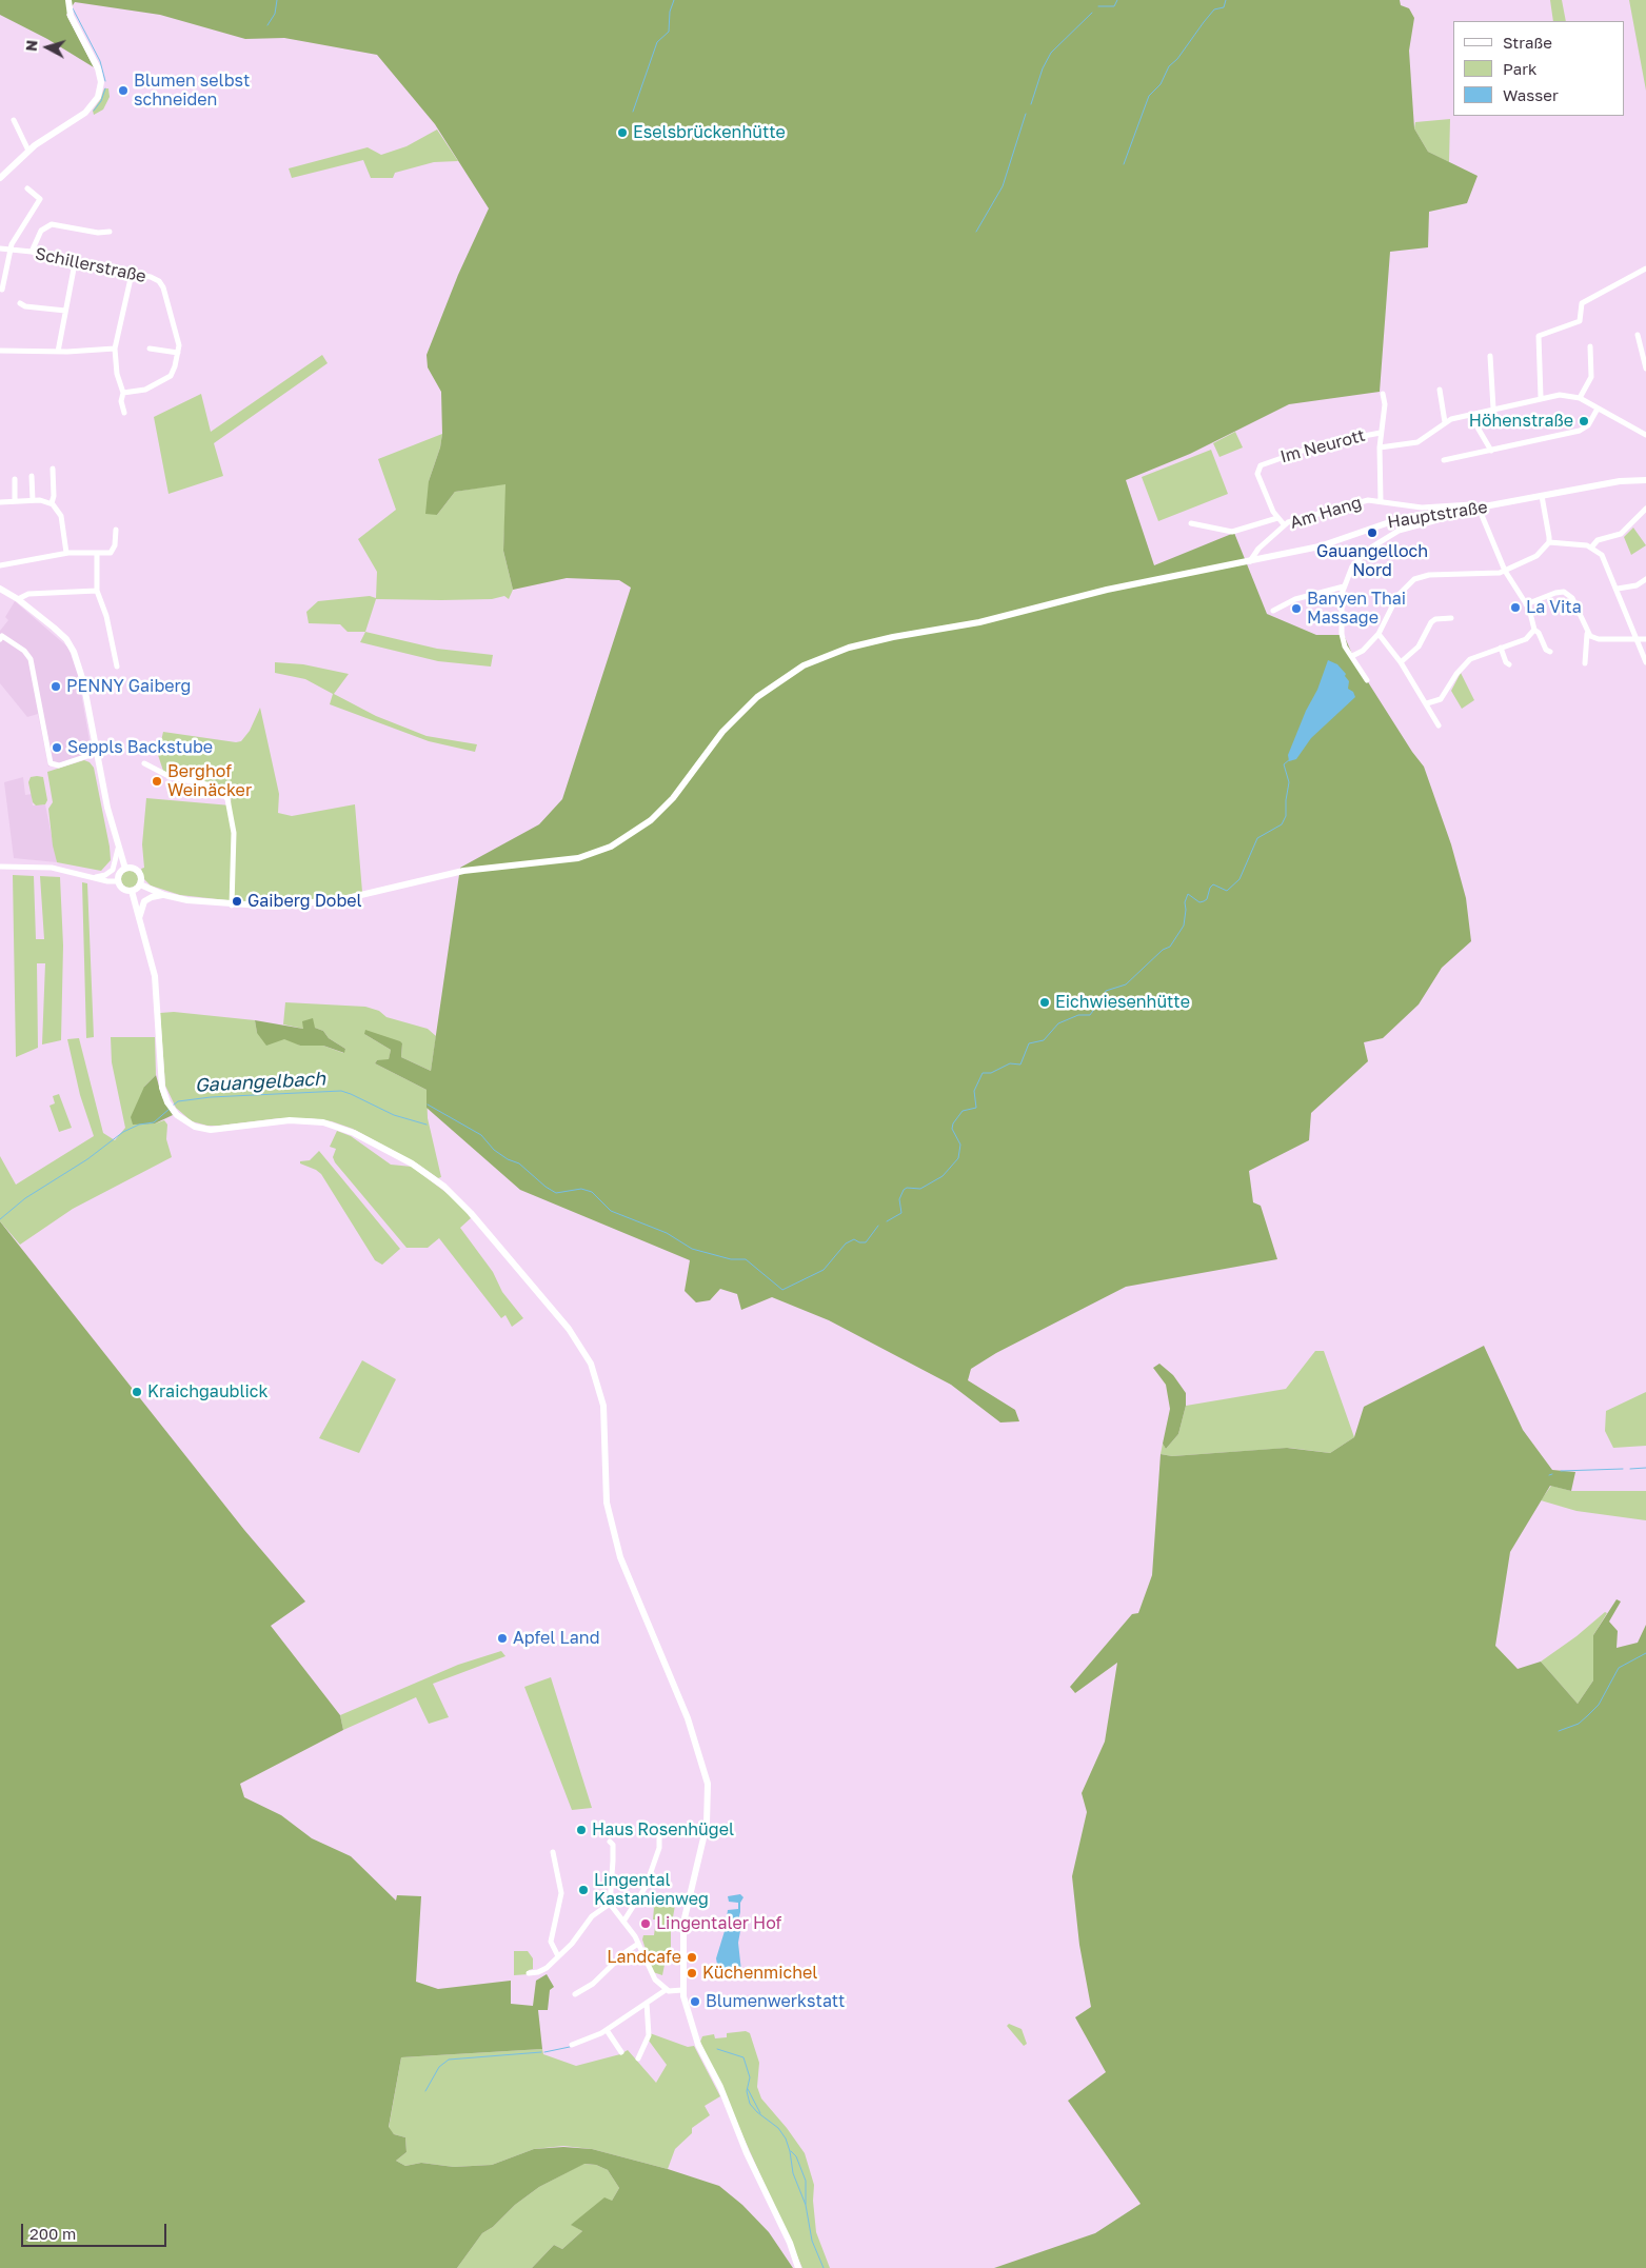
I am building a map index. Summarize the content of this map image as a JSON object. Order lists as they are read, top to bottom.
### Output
{
  "streets": {
    "main road": ["Hauptstraße"],
    "street": ["Schillerstraße", "Im Neurott", "Am Hang"]
  },
  "crossings": [
    ["Im Neurott", "Am Hang"],
    ["Am Hang", "Hauptstraße"]
  ],
  "water": ["Gauangelbach"],
  "places": [
    "Blumen selbst schneiden",
    "Eselsbrückenhütte",
    "Höhenstraße",
    "Gauangelloch Nord",
    "La Vita",
    "Banyen Thai Massage",
    "PENNY Gaiberg",
    "Seppls Backstube",
    "Berghof Weinäcker",
    "Gaiberg Dobel",
    "Eichwiesenhütte",
    "Kraichgaublick",
    "Apfel Land",
    "Haus Rosenhügel",
    "Lingental Kastanienweg",
    "Lingentaler Hof",
    "Landcafe",
    "Küchenmichel",
    "Blumenwerkstatt"
  ],
  "legend": ["Straße", "Park", "Wasser"],
  "scale_bar": "200 m",
  "north": "left"
}
